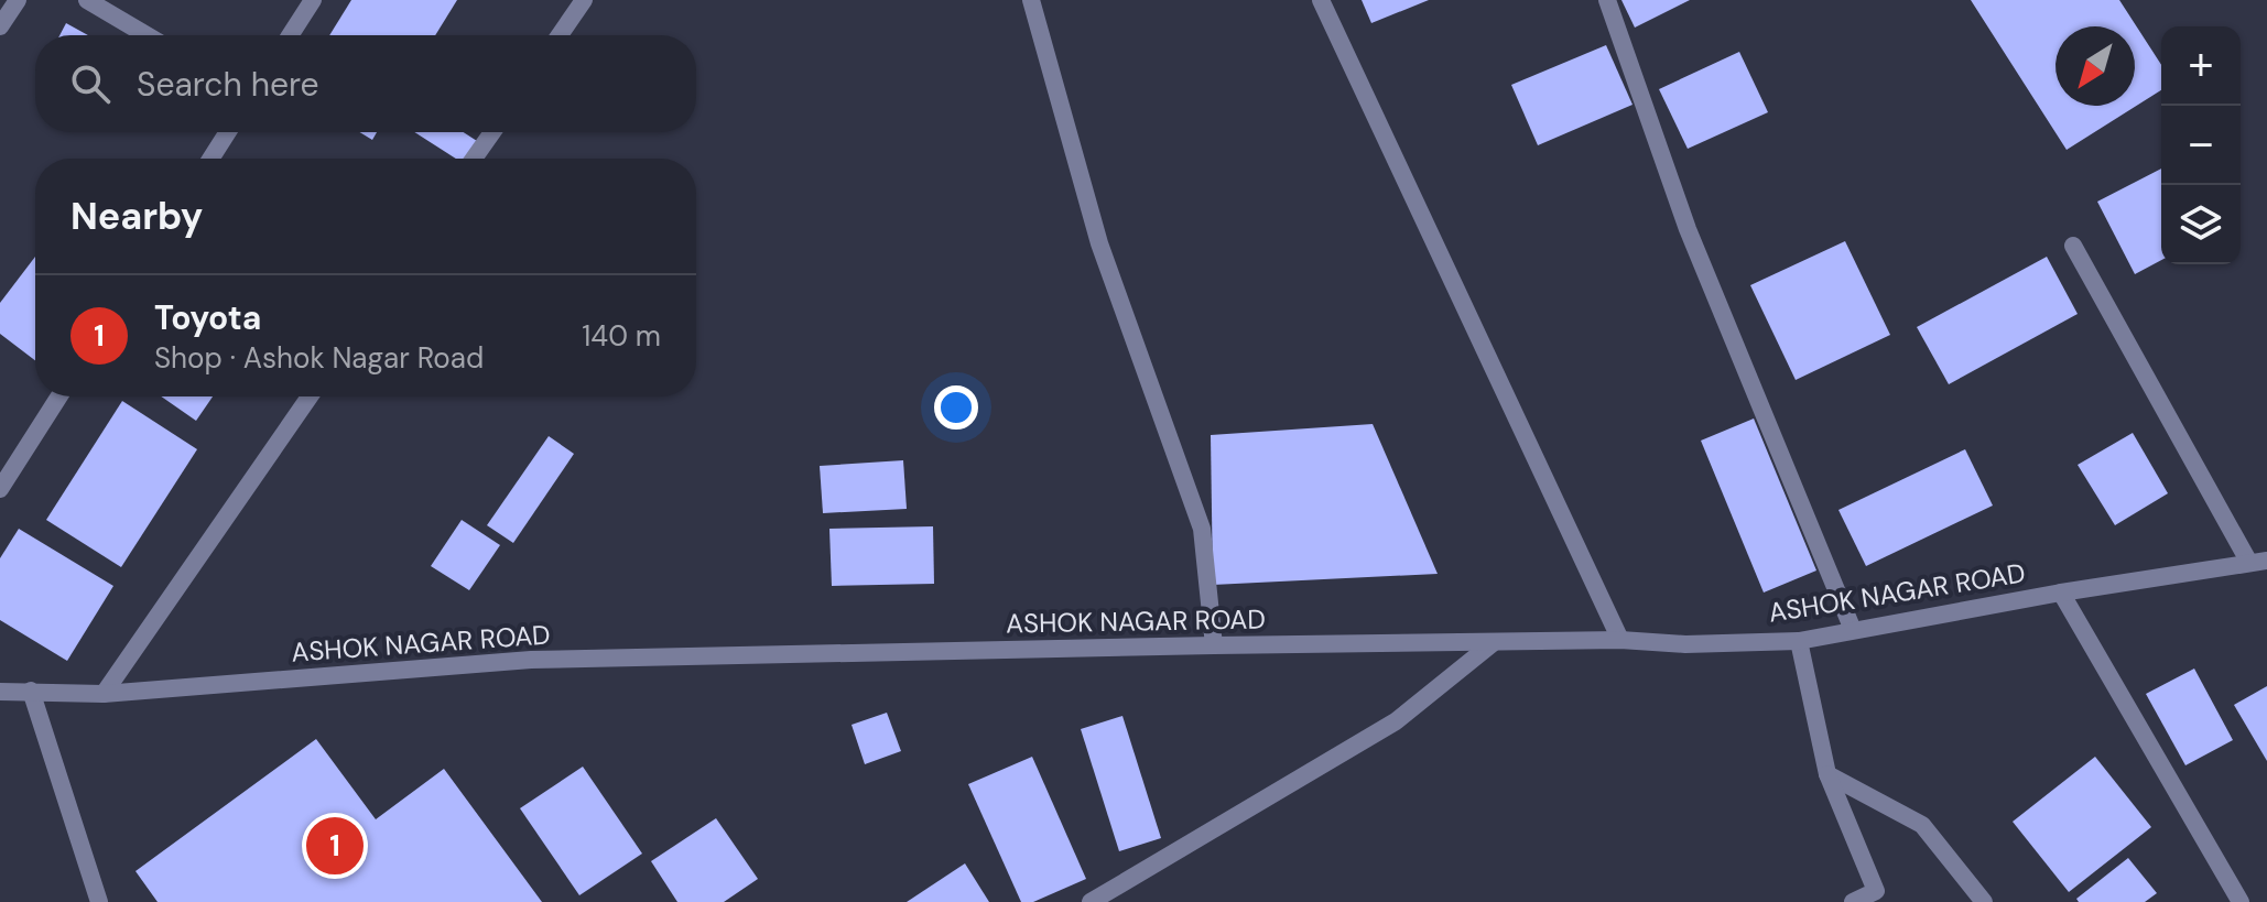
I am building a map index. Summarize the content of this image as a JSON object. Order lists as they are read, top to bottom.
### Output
{
  "streets": {
    "street": ["ASHOK NAGAR ROAD"]
  },
  "north": "bottom left",
  "page": {
    "map_buttons": ["+", "−"],
    "search": "Search here",
    "heading": "Nearby",
    "list": [
      {
        "mark": "1",
        "name": "Toyota",
        "note": "Shop · Ashok Nagar Road",
        "value": "140 m"
      }
    ],
    "pins": "1"
  }
}
